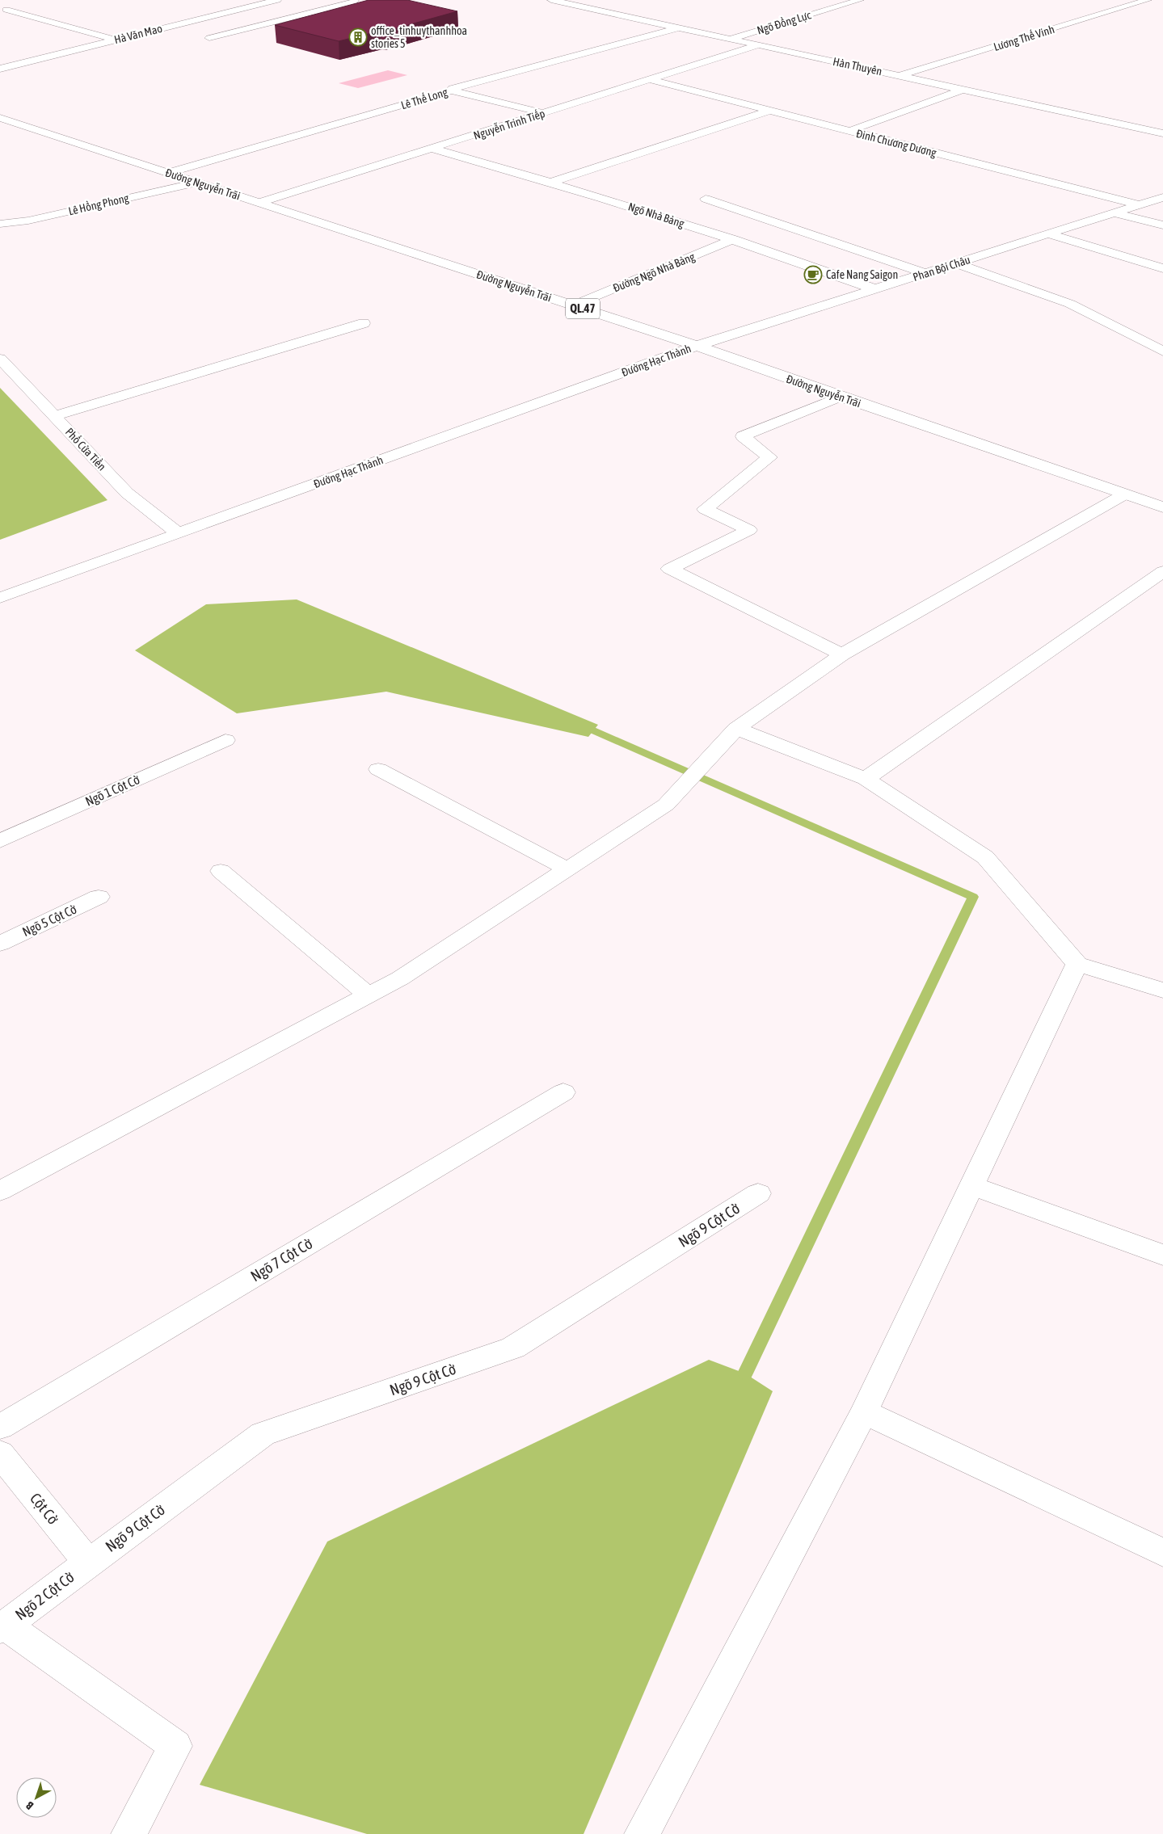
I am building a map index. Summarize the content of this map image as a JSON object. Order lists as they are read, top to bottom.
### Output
{
  "streets": {
    "main road": [
      "Ngõ Đồng Lực",
      "Hà Văn Mao",
      "Lương Thế Vinh",
      "Hàn Thuyên",
      "Lê Thế Long",
      "Nguyễn Trinh Tiếp",
      "Đinh Chương Dương",
      "Đường Nguyễn Trãi",
      "Lê Hồng Phong",
      "Ngõ Nhà Bảng",
      "Phan Bội Châu",
      "Đường Ngõ Nhà Bảng",
      "QL.47",
      "Đường Hạc Thành",
      "Phố Cửa Tiền",
      "Ngõ 1 Cột Cờ",
      "Ngõ 5 Cột Cờ",
      "Ngõ 9 Cột Cờ",
      "Ngõ 7 Cột Cờ",
      "Cột Cờ",
      "Ngõ 2 Cột Cờ"
    ]
  },
  "crossings": [
    ["Ngõ Đồng Lực", "Hàn Thuyên"],
    ["Lương Thế Vinh", "Hàn Thuyên"],
    ["Hàn Thuyên", "Lê Thế Long"],
    ["Hàn Thuyên", "Nguyễn Trinh Tiếp"],
    ["Lê Thế Long", "Đường Nguyễn Trãi"],
    ["Nguyễn Trinh Tiếp", "Đinh Chương Dương"],
    ["Nguyễn Trinh Tiếp", "Đường Nguyễn Trãi"],
    ["Nguyễn Trinh Tiếp", "Ngõ Nhà Bảng"],
    ["Đinh Chương Dương", "Phan Bội Châu"],
    ["Đường Nguyễn Trãi", "Lê Hồng Phong"],
    ["Đường Nguyễn Trãi", "Phan Bội Châu"],
    ["Đường Nguyễn Trãi", "Đường Ngõ Nhà Bảng"],
    ["Đường Nguyễn Trãi", "Đường Hạc Thành"],
    ["Ngõ Nhà Bảng", "Phan Bội Châu"],
    ["Ngõ Nhà Bảng", "Đường Ngõ Nhà Bảng"],
    ["Phan Bội Châu", "Đường Hạc Thành"],
    ["Đường Hạc Thành", "Phố Cửa Tiền"],
    ["Ngõ 9 Cột Cờ", "Cột Cờ"],
    ["Ngõ 9 Cột Cờ", "Ngõ 2 Cột Cờ"],
    ["Cột Cờ", "Ngõ 2 Cột Cờ"]
  ],
  "places": {
    "building": ["office_tinhuythanhhoa stories 5"],
    "cafe": ["Cafe Nang Saigon"]
  },
  "north": "bottom left"
}
